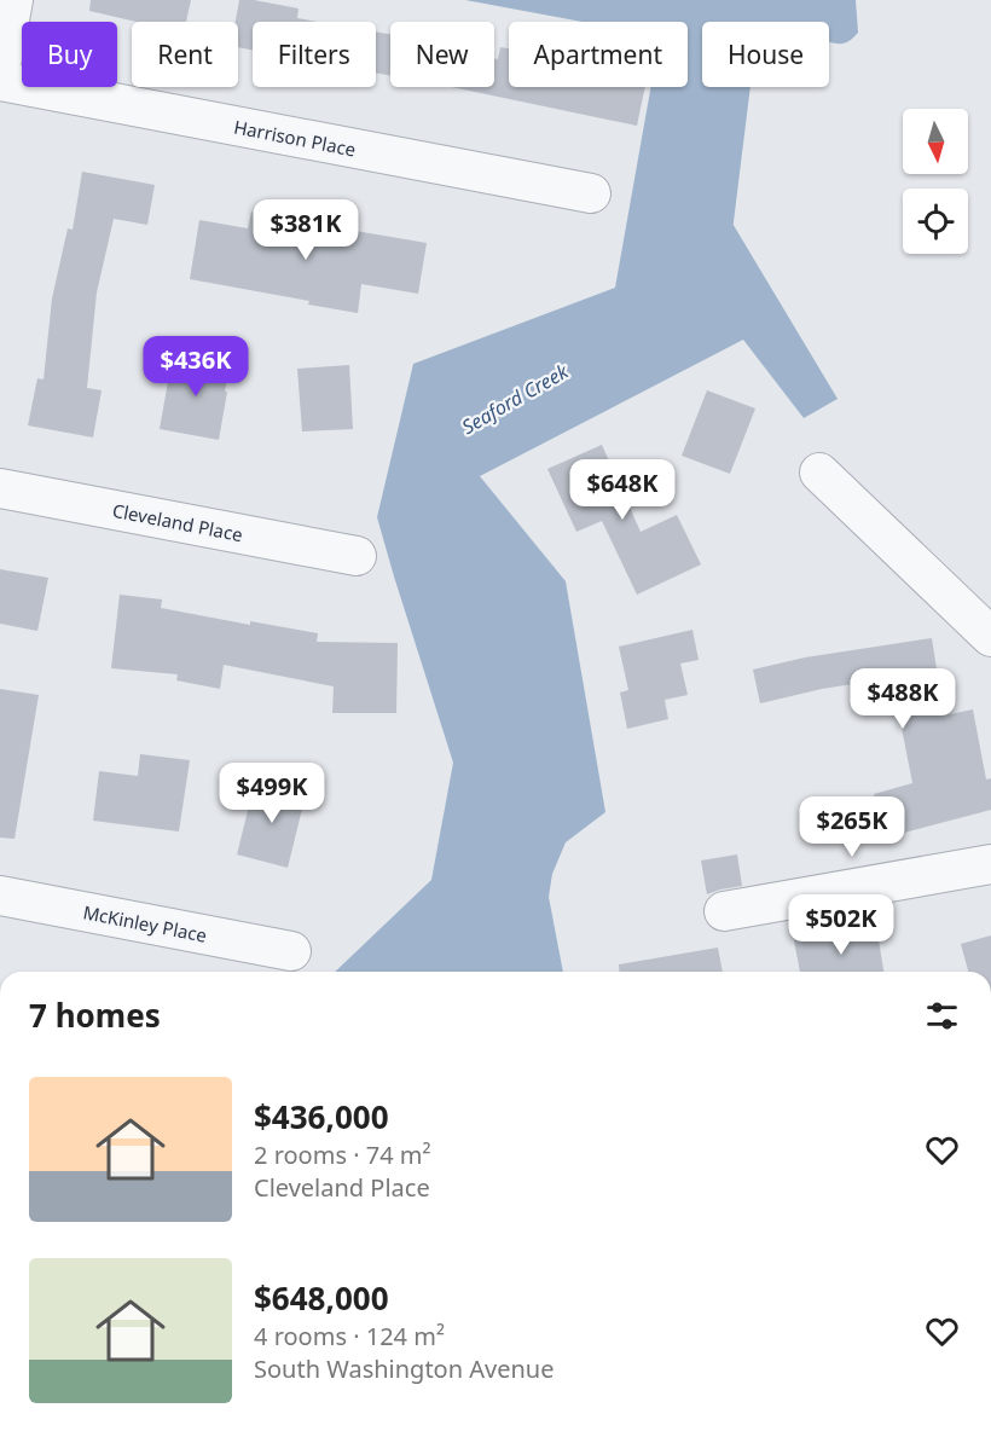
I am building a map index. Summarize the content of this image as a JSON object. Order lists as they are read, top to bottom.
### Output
{
  "streets": {
    "street": ["Harrison Place", "Cleveland Place", "McKinley Place"]
  },
  "water": ["Seaford Creek"],
  "north": "bottom",
  "page": {
    "chip": [
      "Buy",
      "Rent",
      "Filters",
      "New",
      "Apartment",
      "House"
    ],
    "price": [
      "$381K",
      "$436K",
      "$648K",
      "$488K",
      "$499K",
      "$265K",
      "$502K"
    ],
    "heading": "7 homes",
    "list": [
      {
        "name": "$436,000",
        "note": "2 rooms · 74 m² · Cleveland Place"
      },
      {
        "name": "$648,000",
        "note": "4 rooms · 124 m² · South Washington Avenue"
      }
    ]
  }
}
